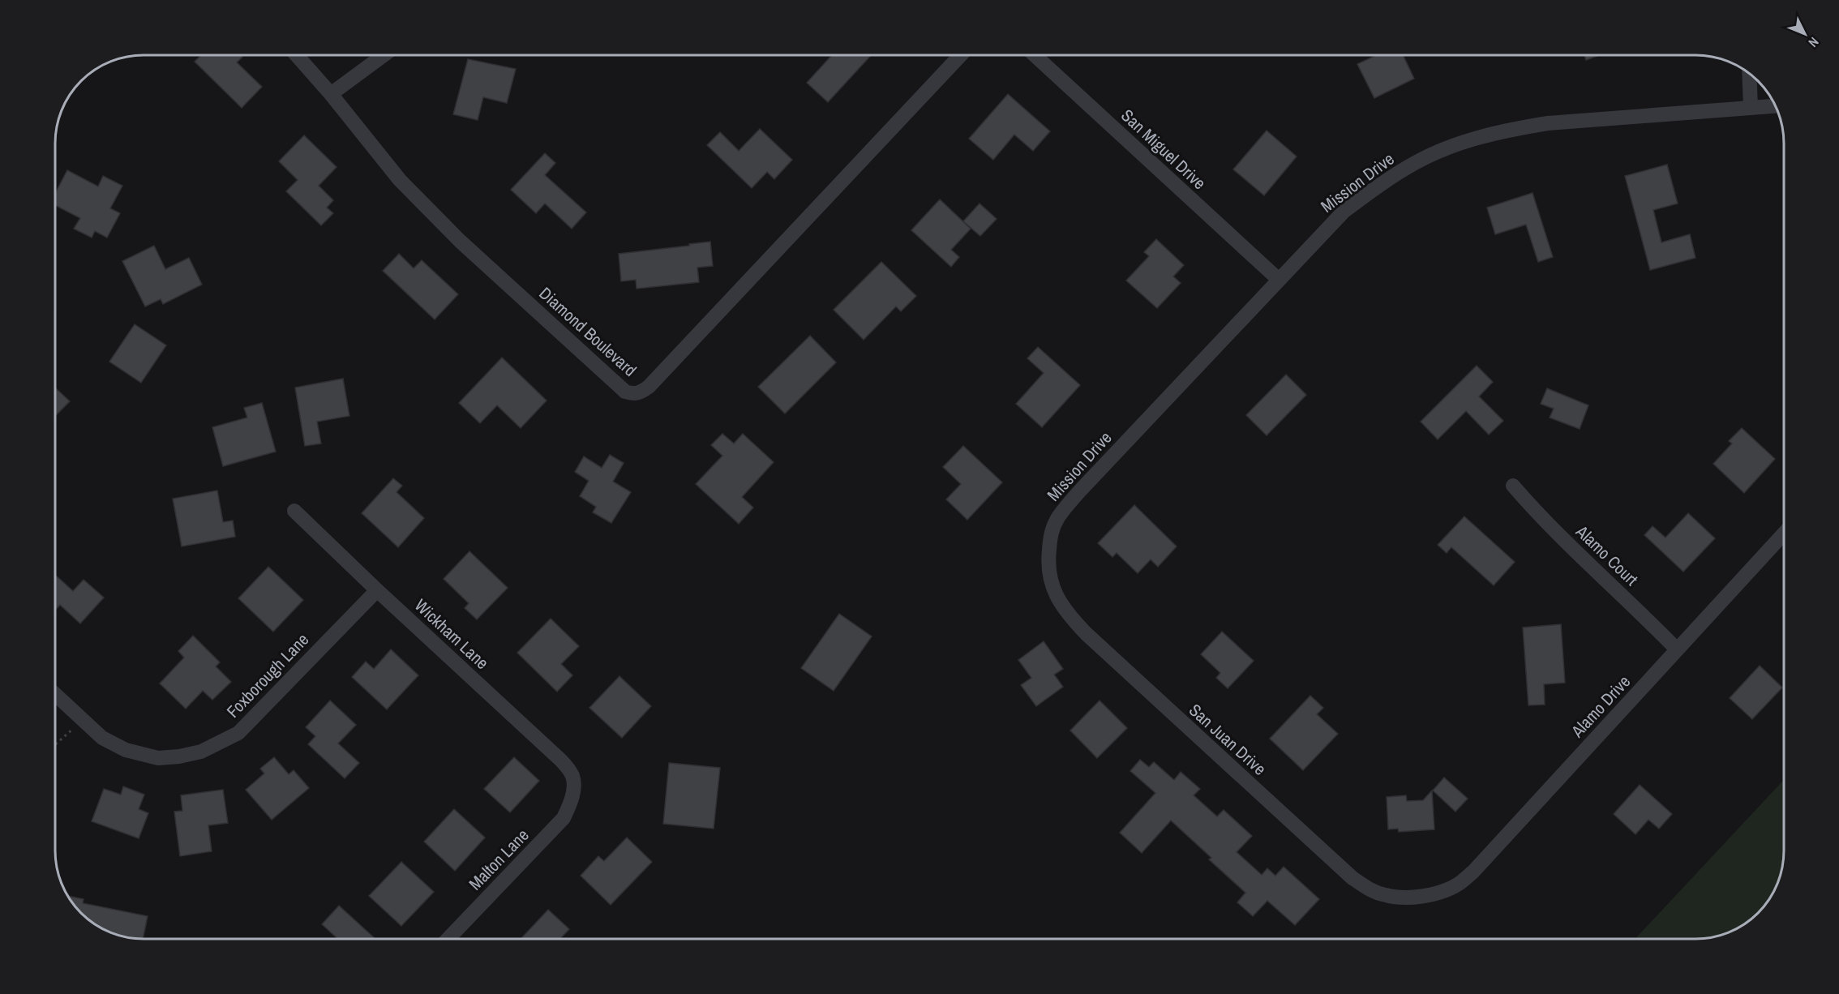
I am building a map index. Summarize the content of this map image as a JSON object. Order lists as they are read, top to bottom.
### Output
{
  "streets": {
    "street": [
      "San Miguel Drive",
      "Mission Drive",
      "Diamond Boulevard",
      "Alamo Court",
      "Wickham Lane",
      "Foxborough Lane",
      "Alamo Drive",
      "San Juan Drive",
      "Malton Lane"
    ]
  },
  "crossings": [
    ["San Miguel Drive", "Mission Drive"],
    ["Mission Drive", "San Juan Drive"],
    ["Alamo Court", "Alamo Drive"],
    ["Wickham Lane", "Foxborough Lane"],
    ["Wickham Lane", "Malton Lane"],
    ["Alamo Drive", "San Juan Drive"]
  ],
  "north": "bottom right"
}
